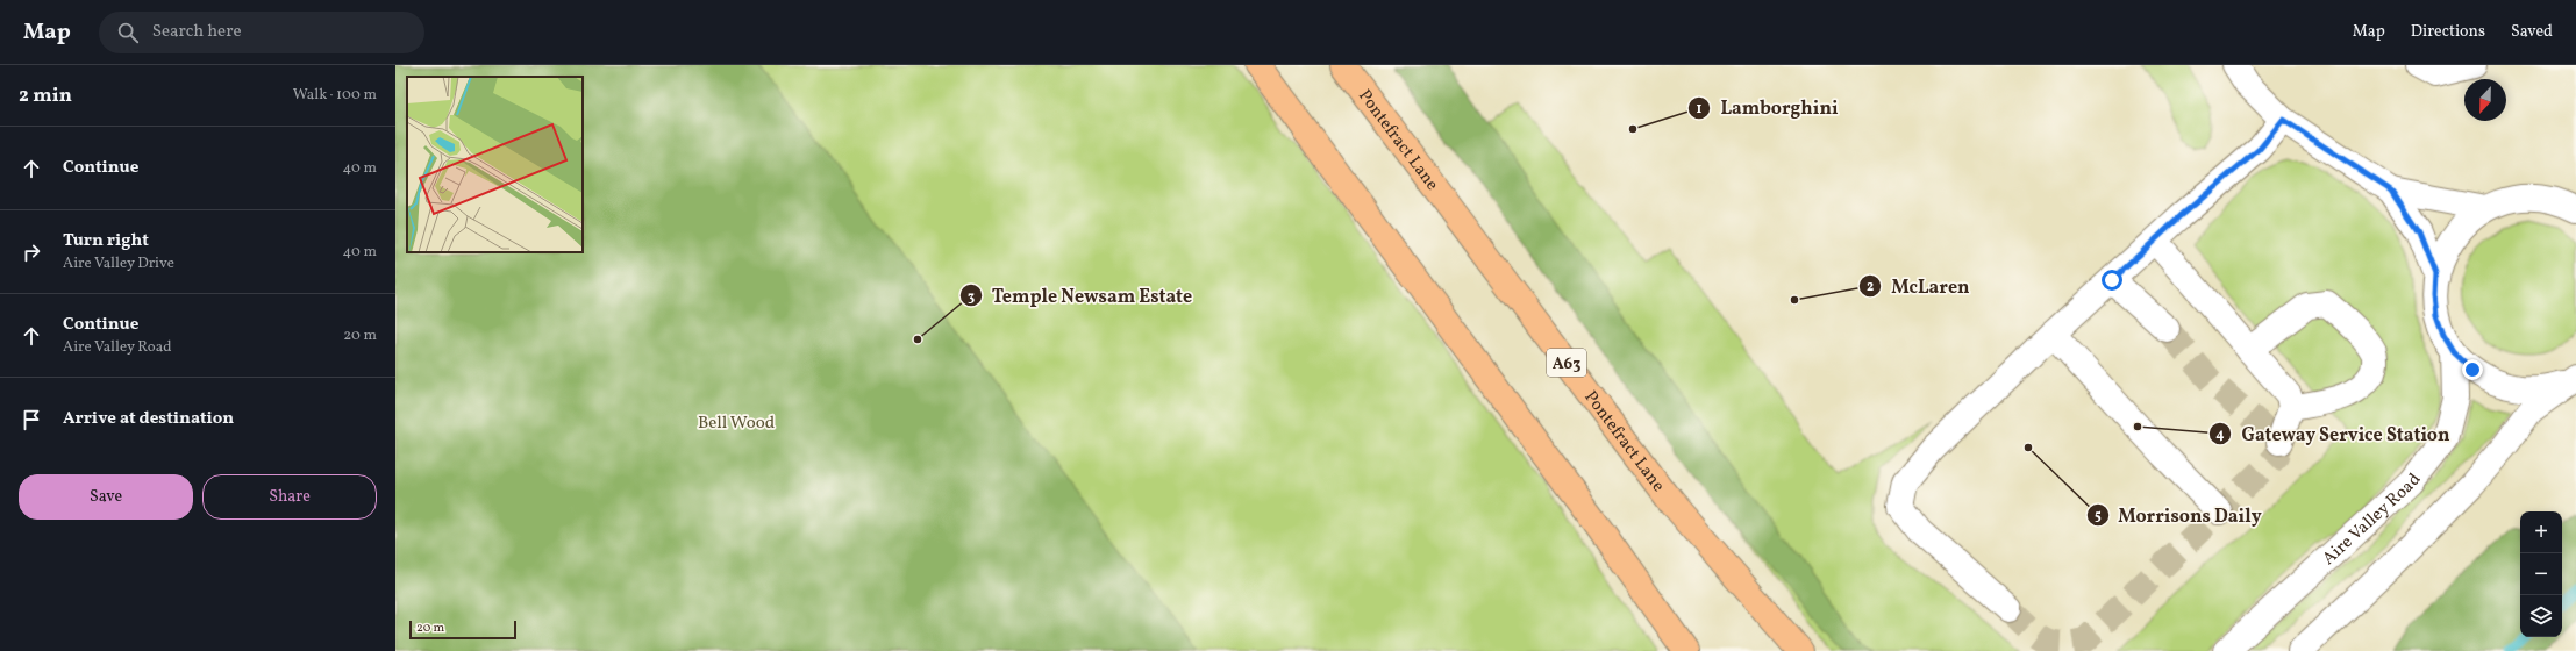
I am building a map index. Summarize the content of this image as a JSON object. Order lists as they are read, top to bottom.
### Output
{
  "streets": {
    "highway": ["Pontefract Lane", "A63"],
    "street": ["Aire Valley Road"]
  },
  "parks": ["Bell Wood"],
  "places": [
    "Lamborghini",
    "McLaren",
    "Temple Newsam Estate",
    "Gateway Service Station",
    "Morrisons Daily"
  ],
  "scale_bar": "20 m",
  "north": "bottom",
  "page": {
    "header": "Map",
    "search": "Search here",
    "nav": ["Map", "Directions", "Saved"],
    "heading": ["2 min", "Walk · 100 m"],
    "list": [
      ["Continue", "40 m"],
      ["Turn right", "Aire Valley Drive", "40 m"],
      ["Continue", "Aire Valley Road", "20 m"],
      "Arrive at destination"
    ],
    "buttons": ["Save", "Share"],
    "map_buttons": ["+", "−"],
    "scale": "20 m"
  }
}
